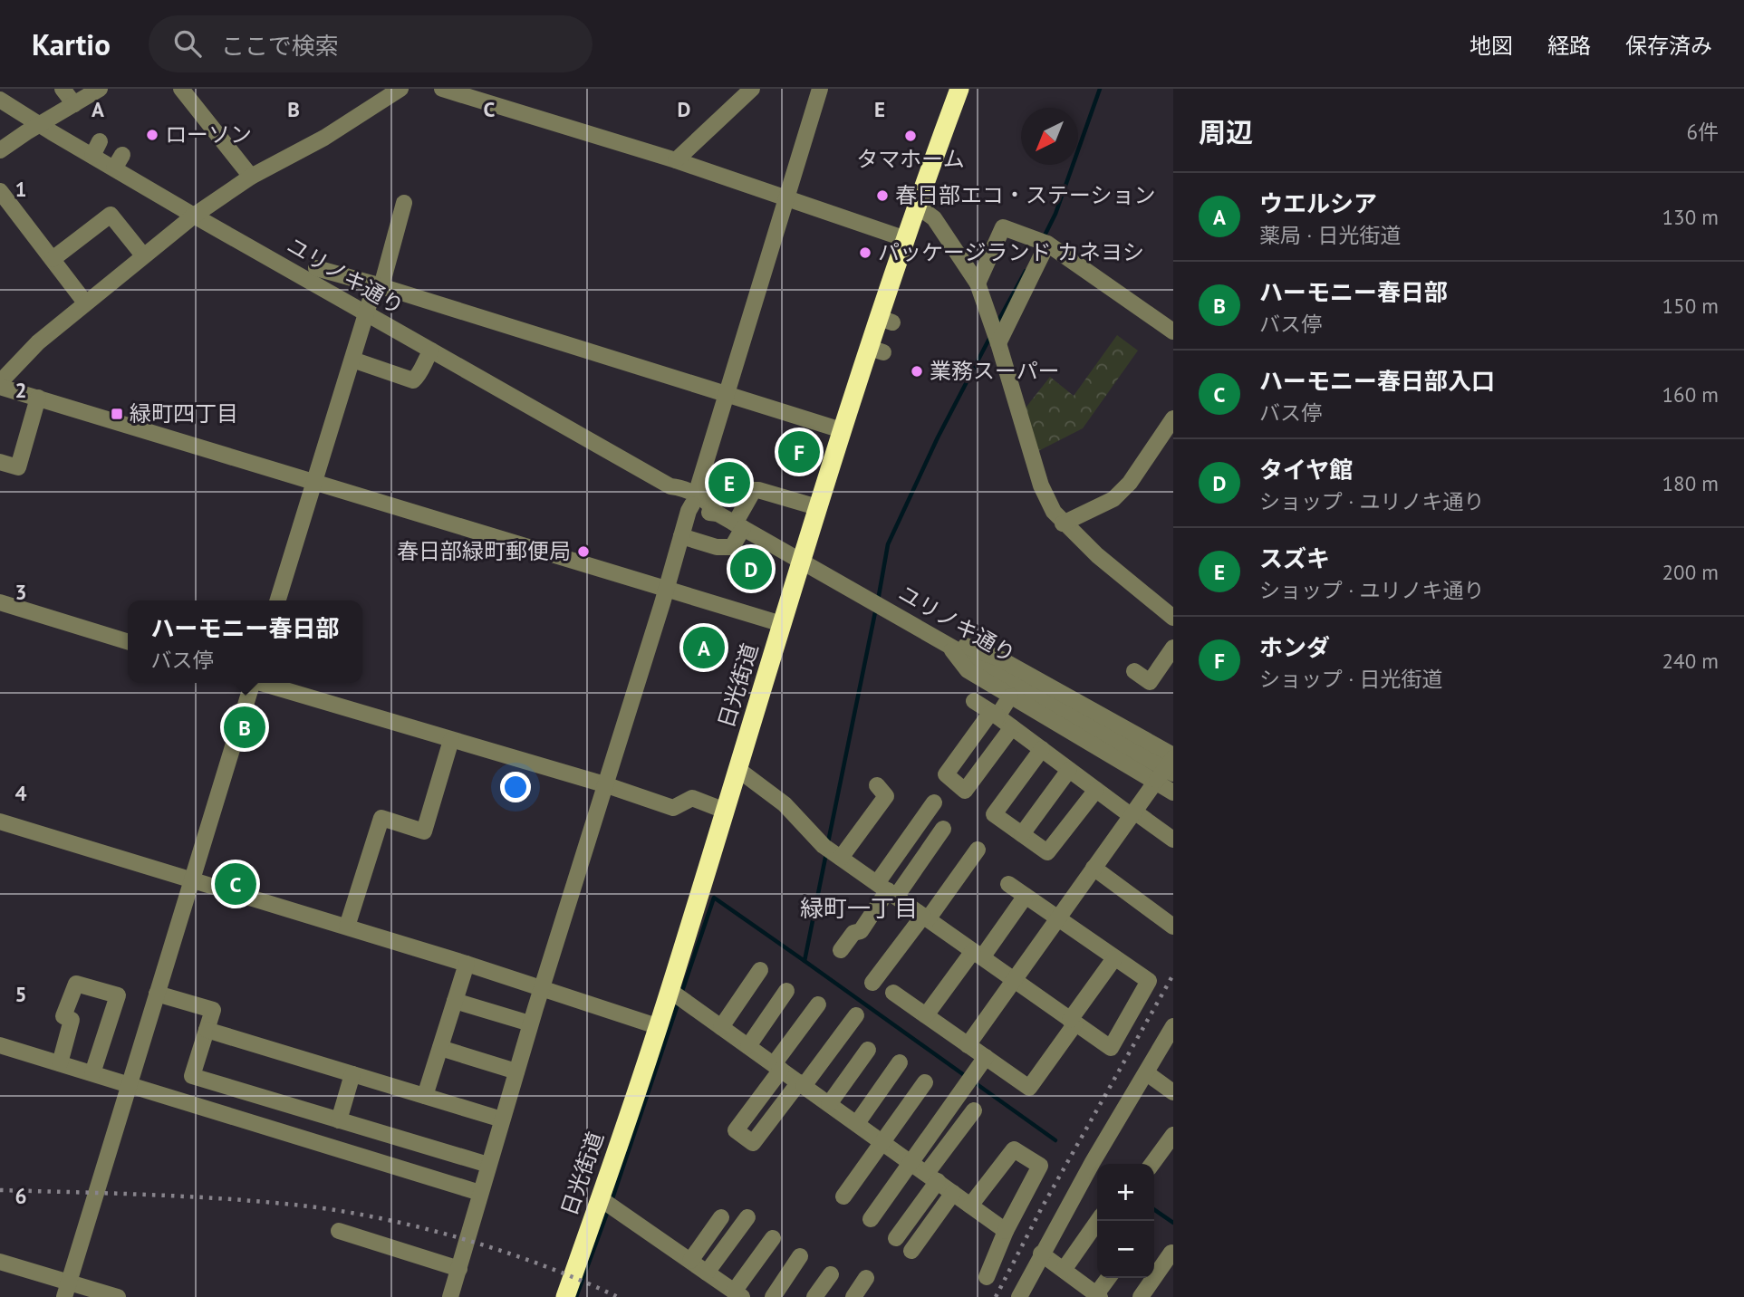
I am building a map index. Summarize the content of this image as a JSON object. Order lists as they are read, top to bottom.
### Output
{
  "streets": {
    "highway": ["日光街道"],
    "street": ["ユリノキ通り"]
  },
  "crossings": [
    ["ユリノキ通り", "日光街道"]
  ],
  "districts": ["緑町一丁目"],
  "places": {
    "other": [
      "ローソン",
      "タマホーム",
      "春日部エコ・ステーション",
      "パッケージランド カネヨシ",
      "業務スーパー",
      "春日部緑町郵便局"
    ],
    "transit": ["緑町四丁目"]
  },
  "north": "bottom left",
  "page": {
    "header": "Kartio",
    "search": "ここで検索",
    "nav": ["地図", "経路", "保存済み"],
    "heading": ["周辺", "6件"],
    "list": [
      {
        "mark": "A",
        "name": "ウエルシア",
        "note": "薬局 · 日光街道",
        "value": "130 m"
      },
      {
        "mark": "B",
        "name": "ハーモニー春日部",
        "note": "バス停",
        "value": "150 m"
      },
      {
        "mark": "C",
        "name": "ハーモニー春日部入口",
        "note": "バス停",
        "value": "160 m"
      },
      {
        "mark": "D",
        "name": "タイヤ館",
        "note": "ショップ · ユリノキ通り",
        "value": "180 m"
      },
      {
        "mark": "E",
        "name": "スズキ",
        "note": "ショップ · ユリノキ通り",
        "value": "200 m"
      },
      {
        "mark": "F",
        "name": "ホンダ",
        "note": "ショップ · 日光街道",
        "value": "240 m"
      }
    ],
    "pins": [
      "F",
      "E",
      "D",
      "A",
      "B",
      "C"
    ],
    "popup": ["ハーモニー春日部", "バス停"],
    "map_buttons": ["+", "−"]
  },
  "grid": {
    "columns": [
      "A",
      "B",
      "C",
      "D",
      "E"
    ],
    "rows": [
      "1",
      "2",
      "3",
      "4",
      "5",
      "6"
    ]
  }
}
